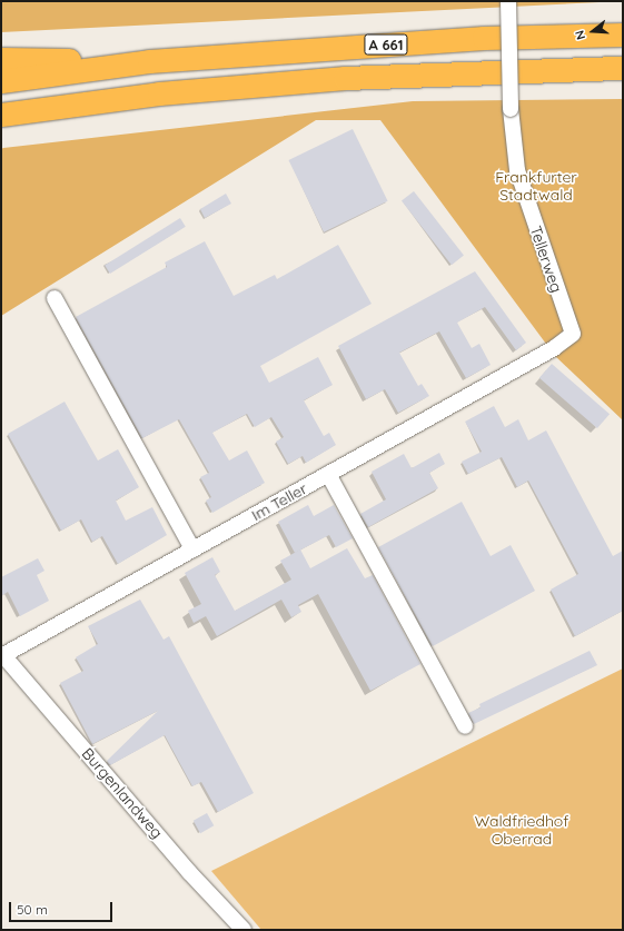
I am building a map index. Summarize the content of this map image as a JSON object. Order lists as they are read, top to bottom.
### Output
{
  "streets": {
    "highway": ["A 661"],
    "street": ["Tellerweg", "Im Teller", "Burgenlandweg"]
  },
  "crossings": [
    ["Tellerweg", "Im Teller"],
    ["Im Teller", "Burgenlandweg"]
  ],
  "parks": ["Frankfurter Stadtwald", "Waldfriedhof Oberrad"],
  "scale_bar": "50 m",
  "north": "left"
}
